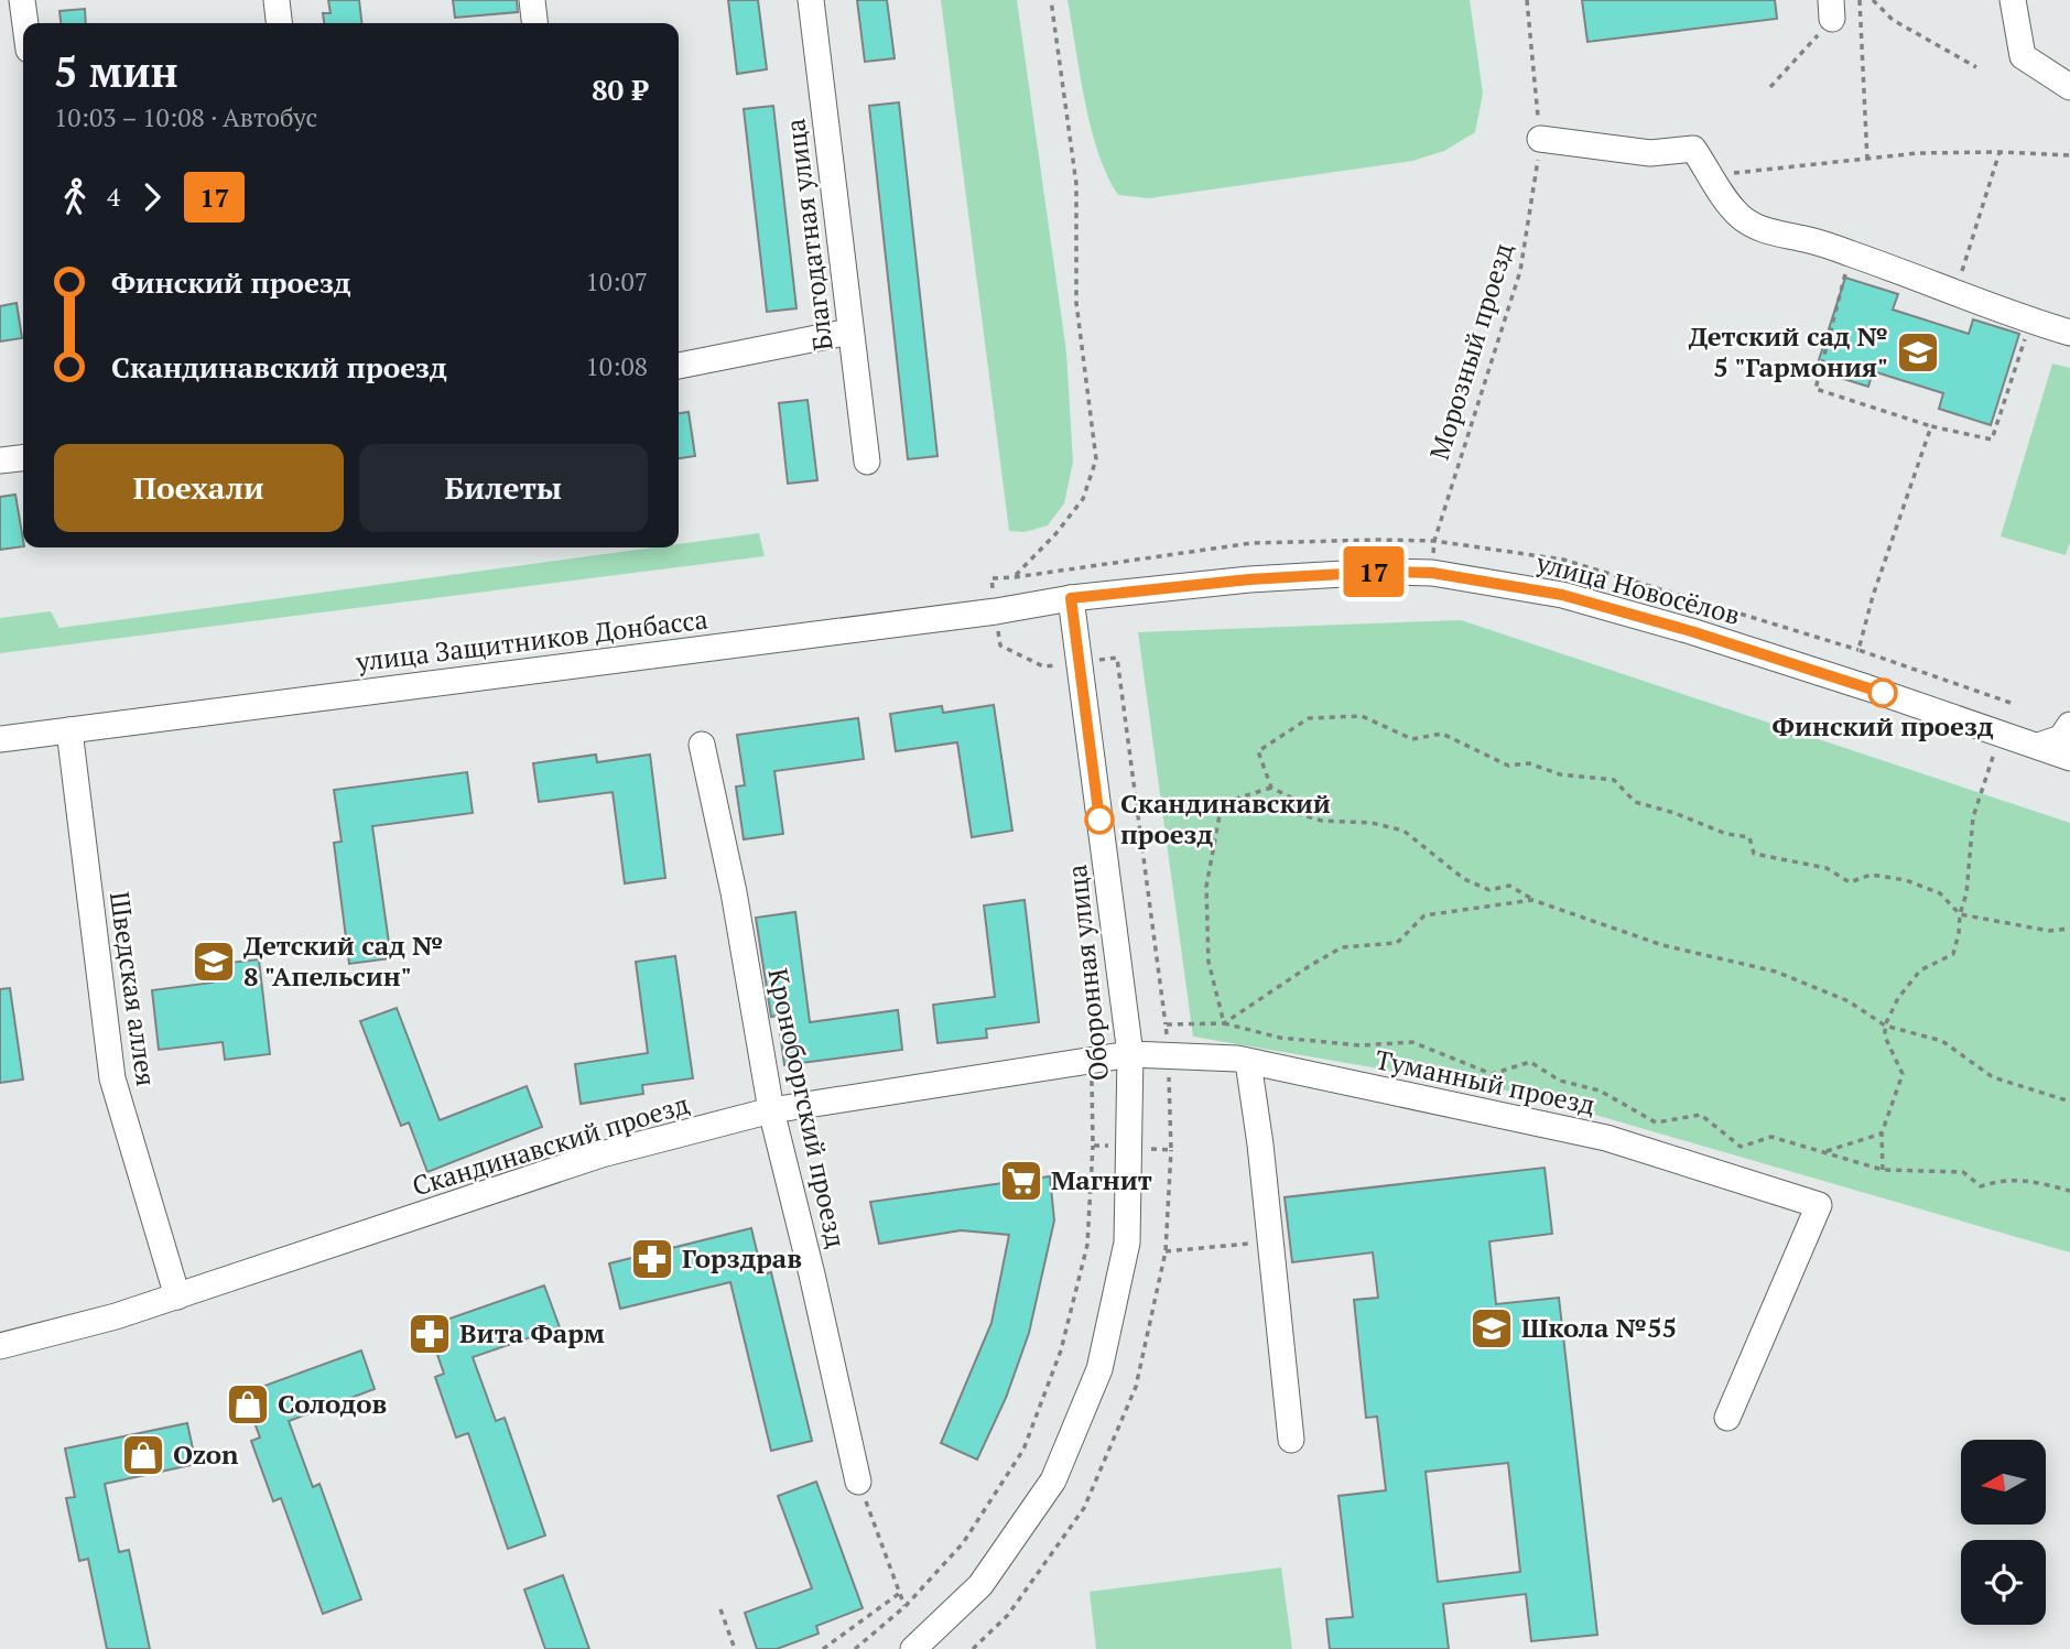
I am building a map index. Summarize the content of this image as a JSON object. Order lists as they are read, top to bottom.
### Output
{
  "streets": {
    "street": [
      "Благодатная улица",
      "улица Новосёлов",
      "улица Защитников Донбасса",
      "Оборонная улица",
      "Шведская аллея",
      "Туманный проезд",
      "Кроноборгский проезд",
      "Скандинавский проезд"
    ],
    "path": ["Морозный проезд"]
  },
  "crossings": [
    ["Морозный проезд", "улица Новосёлов"],
    ["улица Новосёлов", "улица Защитников Донбасса"],
    ["улица Новосёлов", "Оборонная улица"],
    ["улица Защитников Донбасса", "Оборонная улица"],
    ["улица Защитников Донбасса", "Шведская аллея"],
    ["Оборонная улица", "Туманный проезд"],
    ["Оборонная улица", "Скандинавский проезд"],
    ["Шведская аллея", "Скандинавский проезд"],
    ["Туманный проезд", "Скандинавский проезд"],
    ["Кроноборгский проезд", "Скандинавский проезд"]
  ],
  "places": {
    "school or university": ["Детский сад № 5 \"Гармония\"", "Детский сад № 8 \"Апельсин\"", "Школа №55"],
    "other": ["Финский проезд", "Скандинавский проезд"],
    "supermarket": ["Магнит"],
    "pharmacy": ["Горздрав", "Вита Фарм"],
    "shop": ["Солодов", "Ozon"]
  },
  "lines": ["bus line 17"],
  "north": "left",
  "page": {
    "on_map": "17",
    "heading": ["5 мин", "10:03 – 10:08 · Автобус", "80 ₽"],
    "legs": ["4", "17"],
    "list": [
      {
        "name": "Финский проезд",
        "value": "10:07"
      },
      {
        "name": "Скандинавский проезд",
        "value": "10:08"
      }
    ],
    "buttons": ["Поехали", "Билеты"]
  }
}
